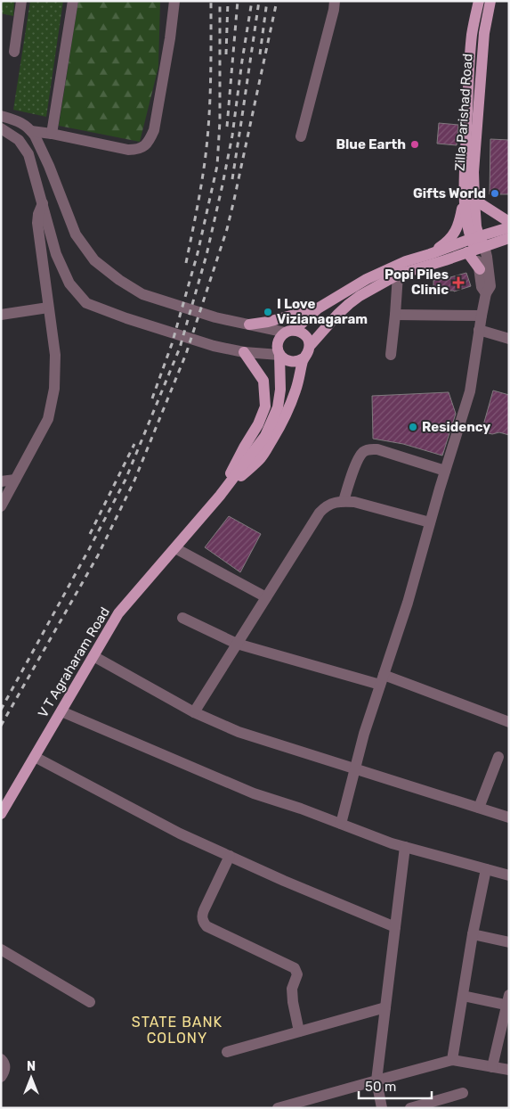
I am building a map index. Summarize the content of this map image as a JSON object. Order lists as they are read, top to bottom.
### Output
{
  "streets": {
    "main road": ["Zilla Parishad Road", "V T Agraharam Road"]
  },
  "districts": ["STATE BANK COLONY"],
  "places": {
    "other": [
      "Blue Earth",
      "Gifts World",
      "I Love Vizianagaram",
      "Residency"
    ],
    "health": ["Popi Piles Clinic"]
  },
  "scale_bar": "50 m",
  "north": "top"
}
